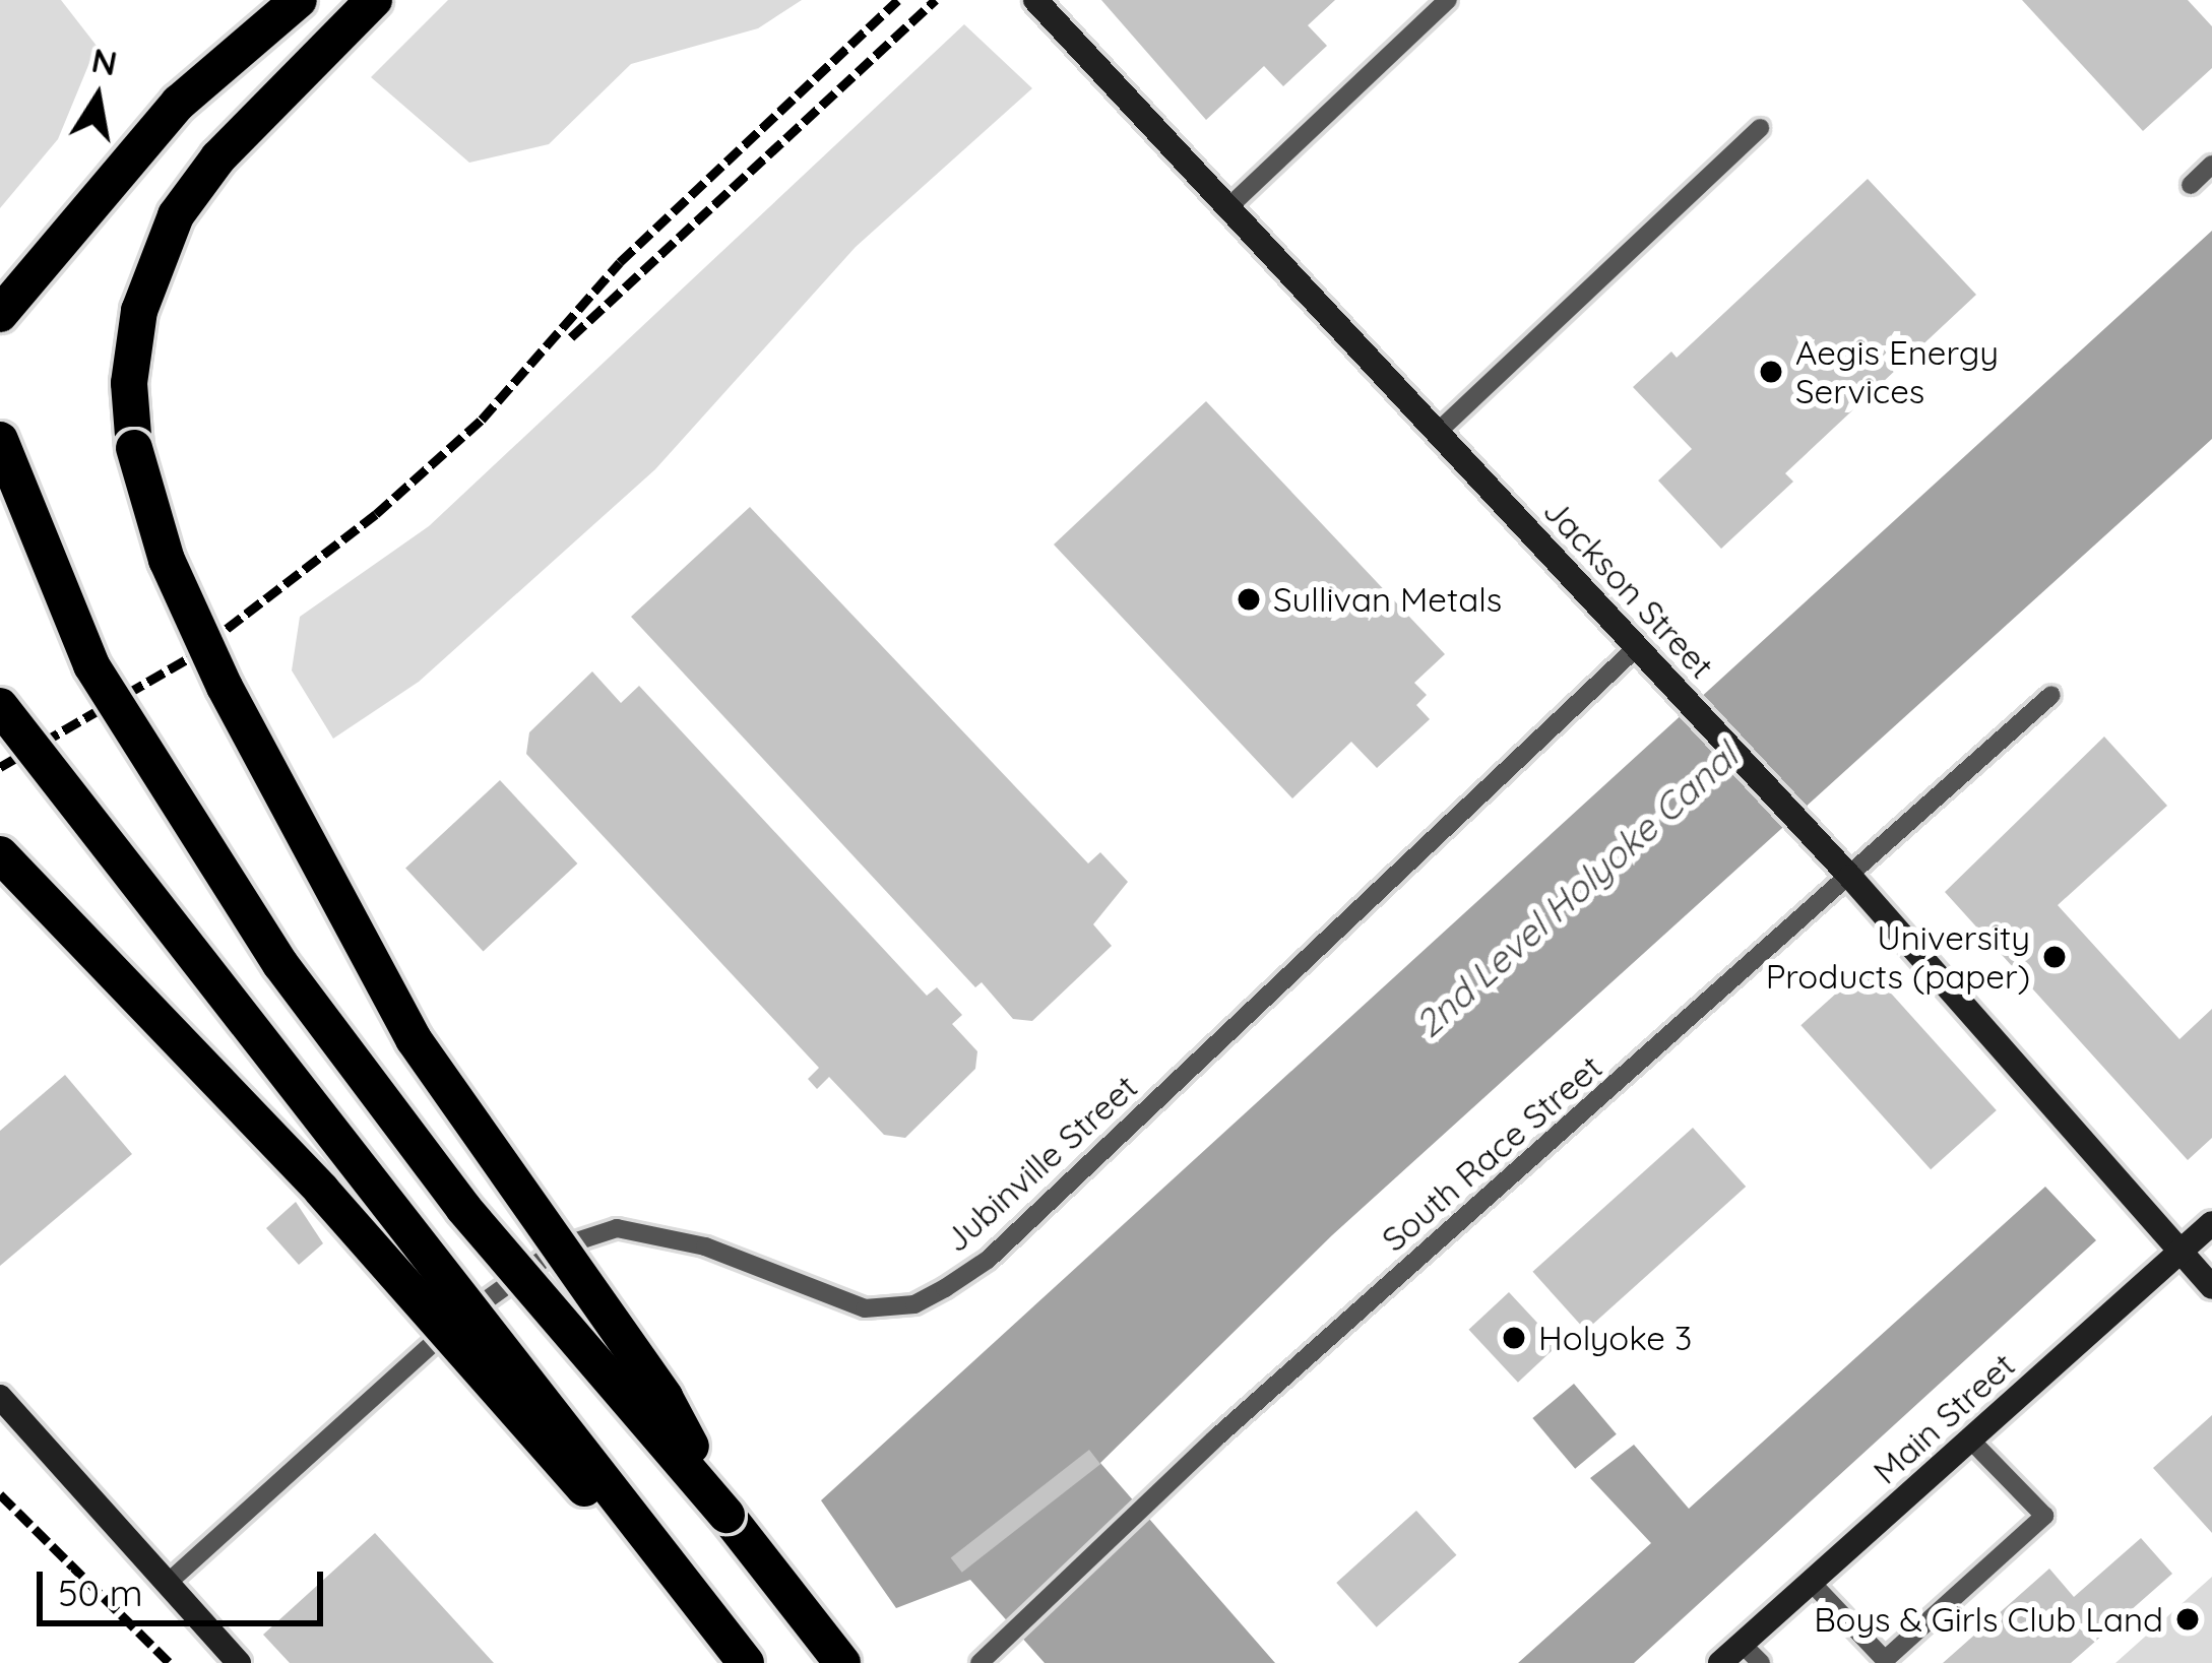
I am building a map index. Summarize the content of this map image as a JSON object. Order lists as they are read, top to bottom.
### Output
{
  "streets": {
    "street": ["Jackson Street", "Main Street"],
    "lane": ["South Race Street", "Jubinville Street"]
  },
  "crossings": [
    ["Jackson Street", "South Race Street"],
    ["Jackson Street", "Jubinville Street"],
    ["Jackson Street", "Main Street"]
  ],
  "water": ["2nd Level Holyoke Canal"],
  "places": [
    "Aegis Energy Services",
    "Sullivan Metals",
    "University Products (paper)",
    "Holyoke 3",
    "Boys & Girls Club Land"
  ],
  "scale_bar": "50 m",
  "north": "top"
}
